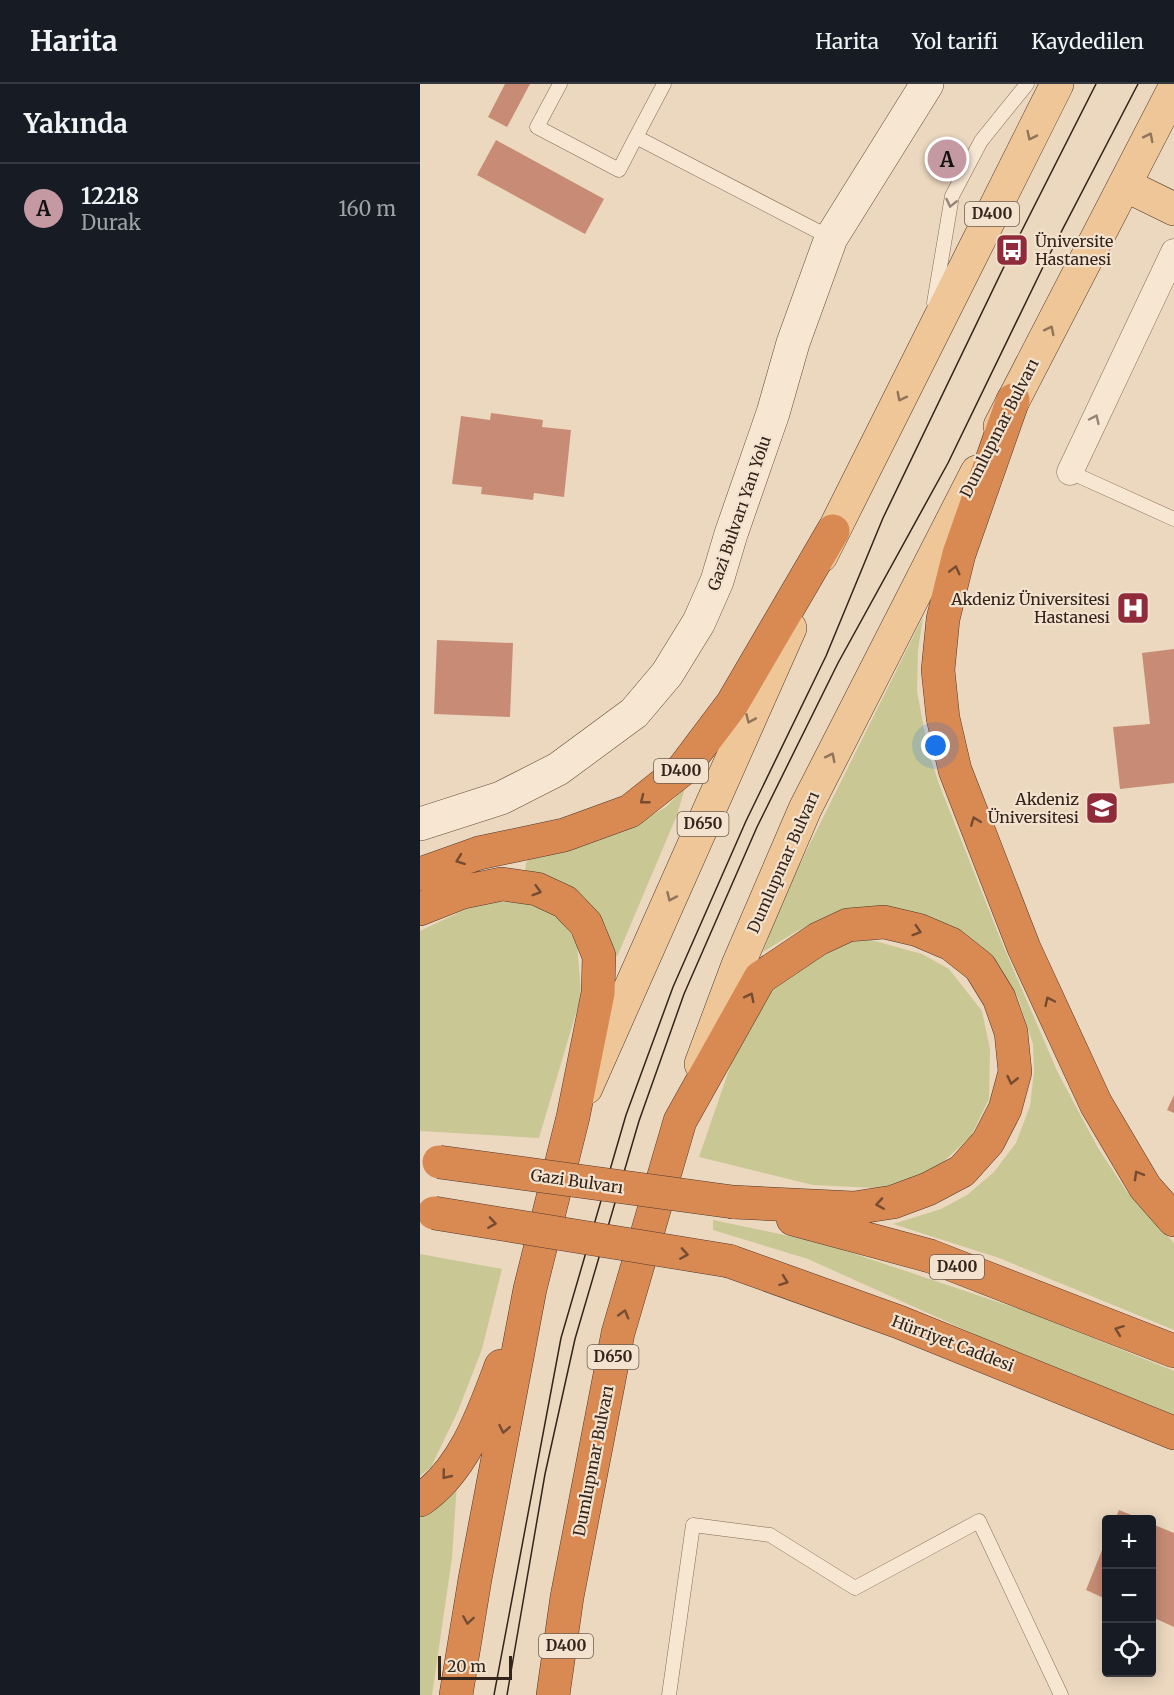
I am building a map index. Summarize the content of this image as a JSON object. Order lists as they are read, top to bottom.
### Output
{
  "streets": {
    "highway": [
      "D400",
      "Dumlupınar Bulvarı",
      "D650",
      "Gazi Bulvarı",
      "Hürriyet Caddesi"
    ],
    "main road": ["Gazi Bulvarı Yan Yolu"]
  },
  "crossings": [
    ["D400", "Dumlupınar Bulvarı"],
    ["D400", "D650"],
    ["D400", "Gazi Bulvarı"]
  ],
  "places": {
    "bus stop": ["Üniversite Hastanesi"],
    "hospital": ["Akdeniz Üniversitesi Hastanesi"],
    "school or university": ["Akdeniz Üniversitesi"]
  },
  "scale_bar": "20 m",
  "page": {
    "header": "Harita",
    "nav": ["Harita", "Yol tarifi", "Kaydedilen"],
    "heading": "Yakında",
    "pins": "A",
    "list": [
      {
        "mark": "A",
        "name": "12218",
        "note": "Durak",
        "value": "160 m"
      }
    ],
    "map_buttons": ["+", "−"],
    "scale": "20 m"
  }
}
